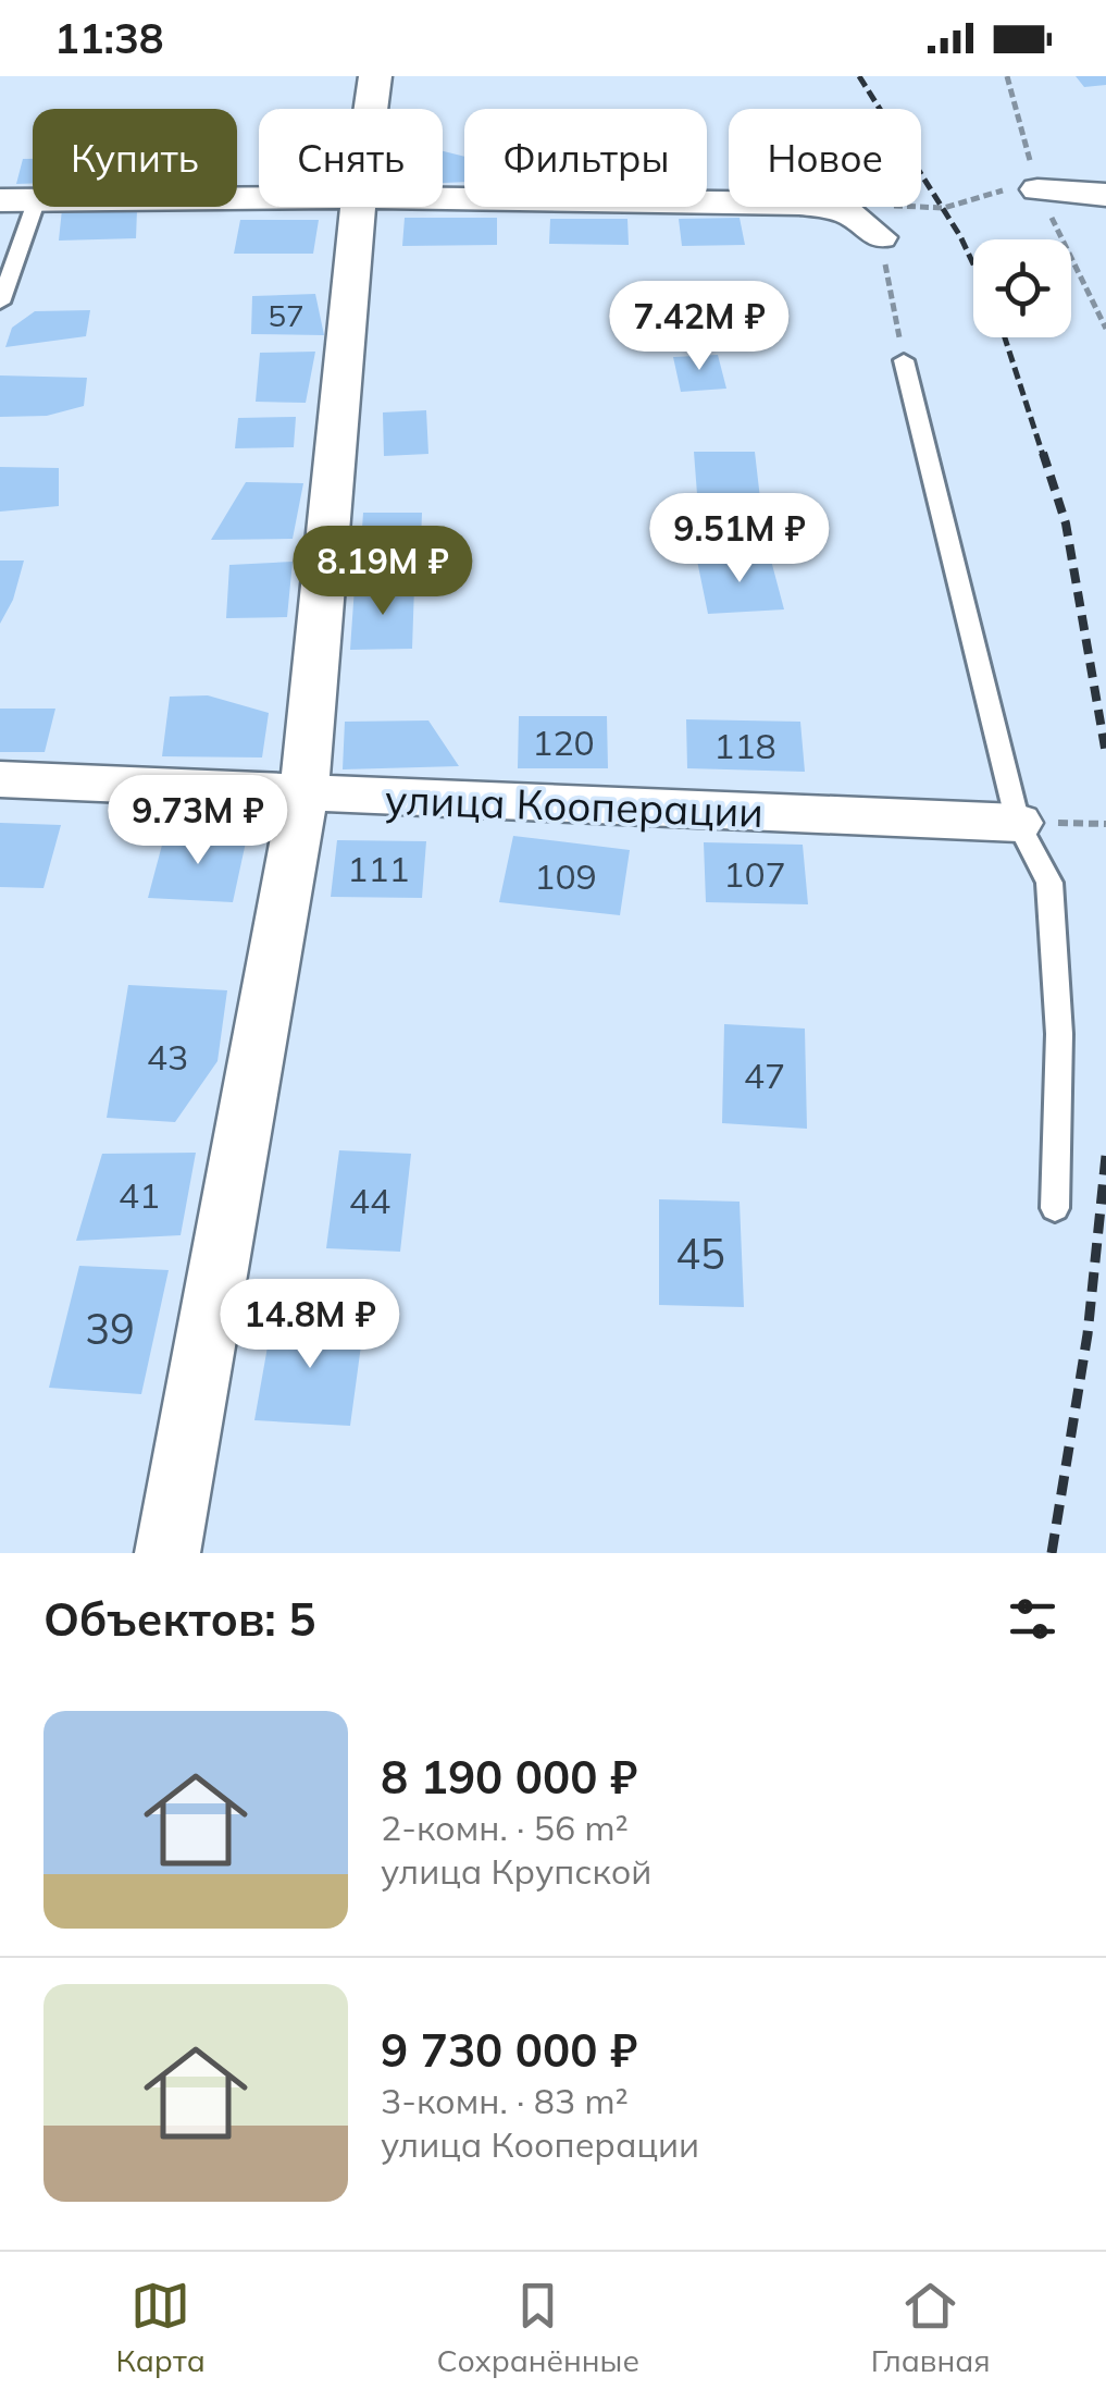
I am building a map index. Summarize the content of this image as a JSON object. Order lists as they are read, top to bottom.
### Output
{
  "streets": {
    "street": ["улица Кооперации"]
  },
  "house_numbers": [
    "57",
    "120",
    "118",
    "111",
    "107",
    "109",
    "43",
    "47",
    "41",
    "44",
    "45",
    "39"
  ],
  "page": {
    "status": "11:38",
    "chip": [
      "Купить",
      "Снять",
      "Фильтры",
      "Новое"
    ],
    "price": [
      "7.42M ₽",
      "9.51M ₽",
      "8.19M ₽",
      "9.73M ₽",
      "14.8M ₽"
    ],
    "heading": "Объектов: 5",
    "list": [
      {
        "name": "8 190 000 ₽",
        "note": "2-комн. · 56 m² · улица Крупской"
      },
      {
        "name": "9 730 000 ₽",
        "note": "3-комн. · 83 m² · улица Кооперации"
      }
    ],
    "tabs": ["Карта", "Сохранённые", "Главная"]
  }
}
